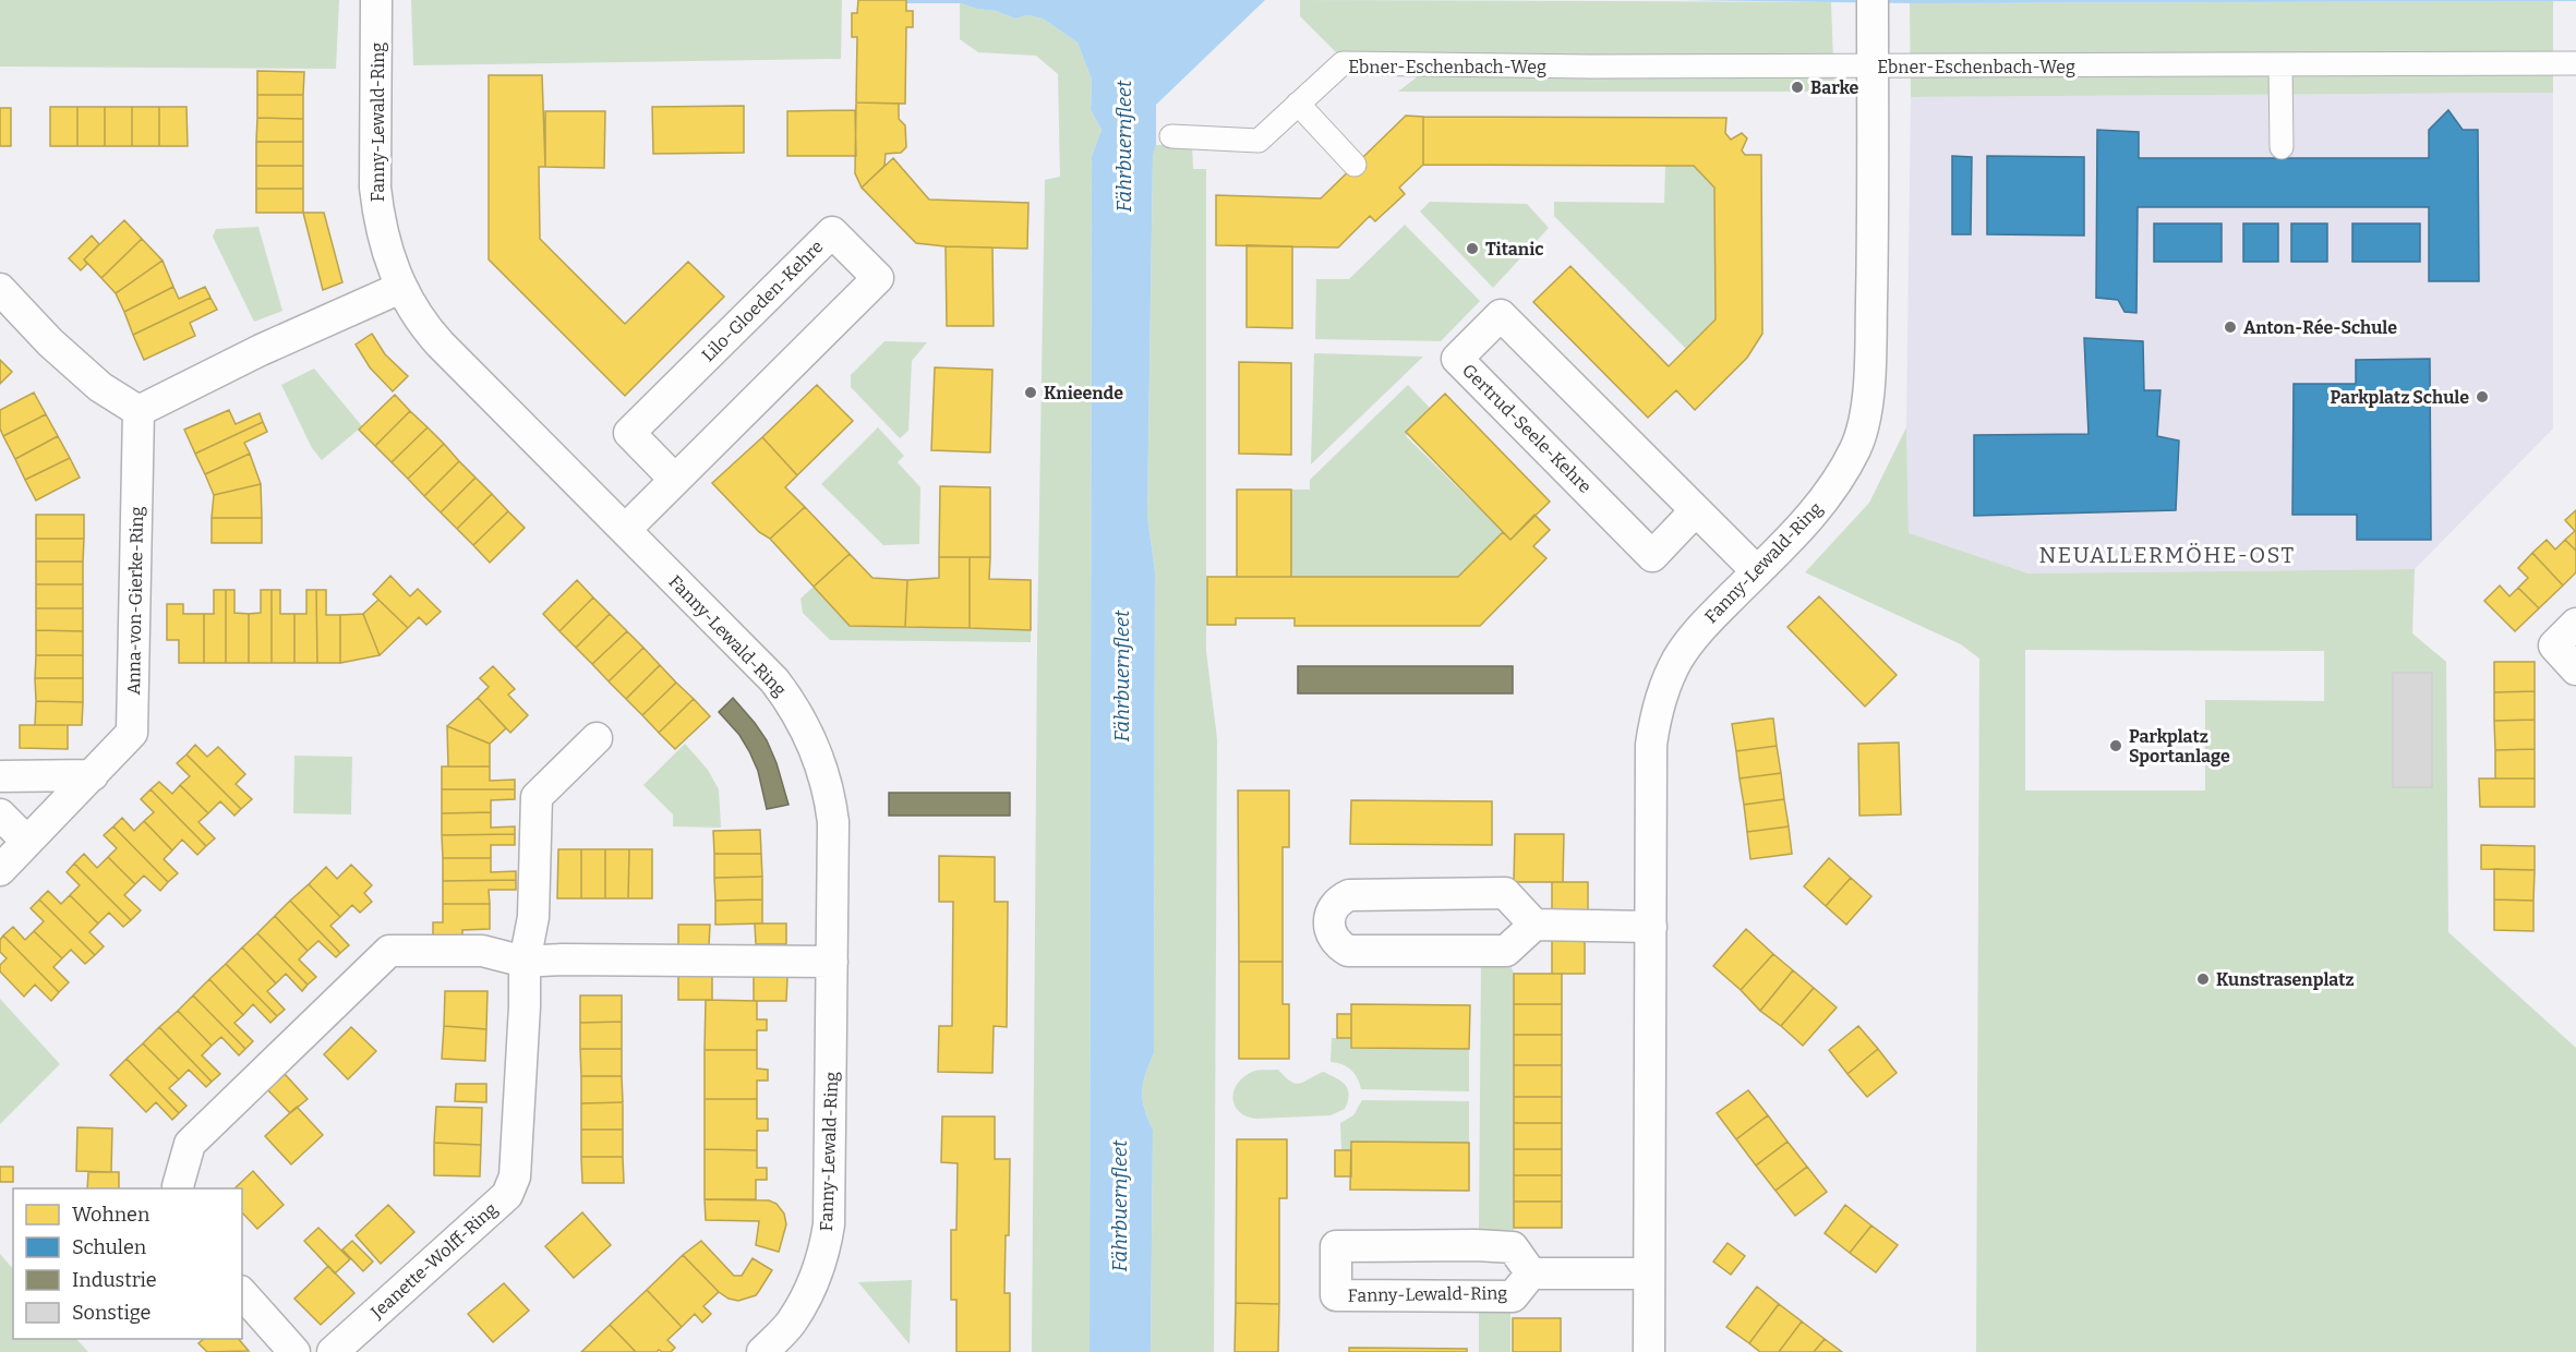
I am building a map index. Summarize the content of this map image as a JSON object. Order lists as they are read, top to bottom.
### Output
{
  "streets": {
    "street": [
      "Ebner-Eschenbach-Weg",
      "Fanny-Lewald-Ring",
      "Lilo-Gloeden-Kehre",
      "Gertrud-Seele-Kehre",
      "Anna-von-Gierke-Ring",
      "Jeanette-Wolff-Ring"
    ]
  },
  "crossings": [
    ["Ebner-Eschenbach-Weg", "Fanny-Lewald-Ring"],
    ["Fanny-Lewald-Ring", "Lilo-Gloeden-Kehre"],
    ["Fanny-Lewald-Ring", "Gertrud-Seele-Kehre"]
  ],
  "districts": ["NEUALLERMÖHE-OST"],
  "water": ["Fährbuernfleet"],
  "places": [
    "Barke",
    "Titanic",
    "Anton-Rée-Schule",
    "Knieende",
    "Parkplatz Schule",
    "Parkplatz Sportanlage",
    "Kunstrasenplatz"
  ],
  "legend": [
    "Wohnen",
    "Schulen",
    "Industrie",
    "Sonstige"
  ]
}
